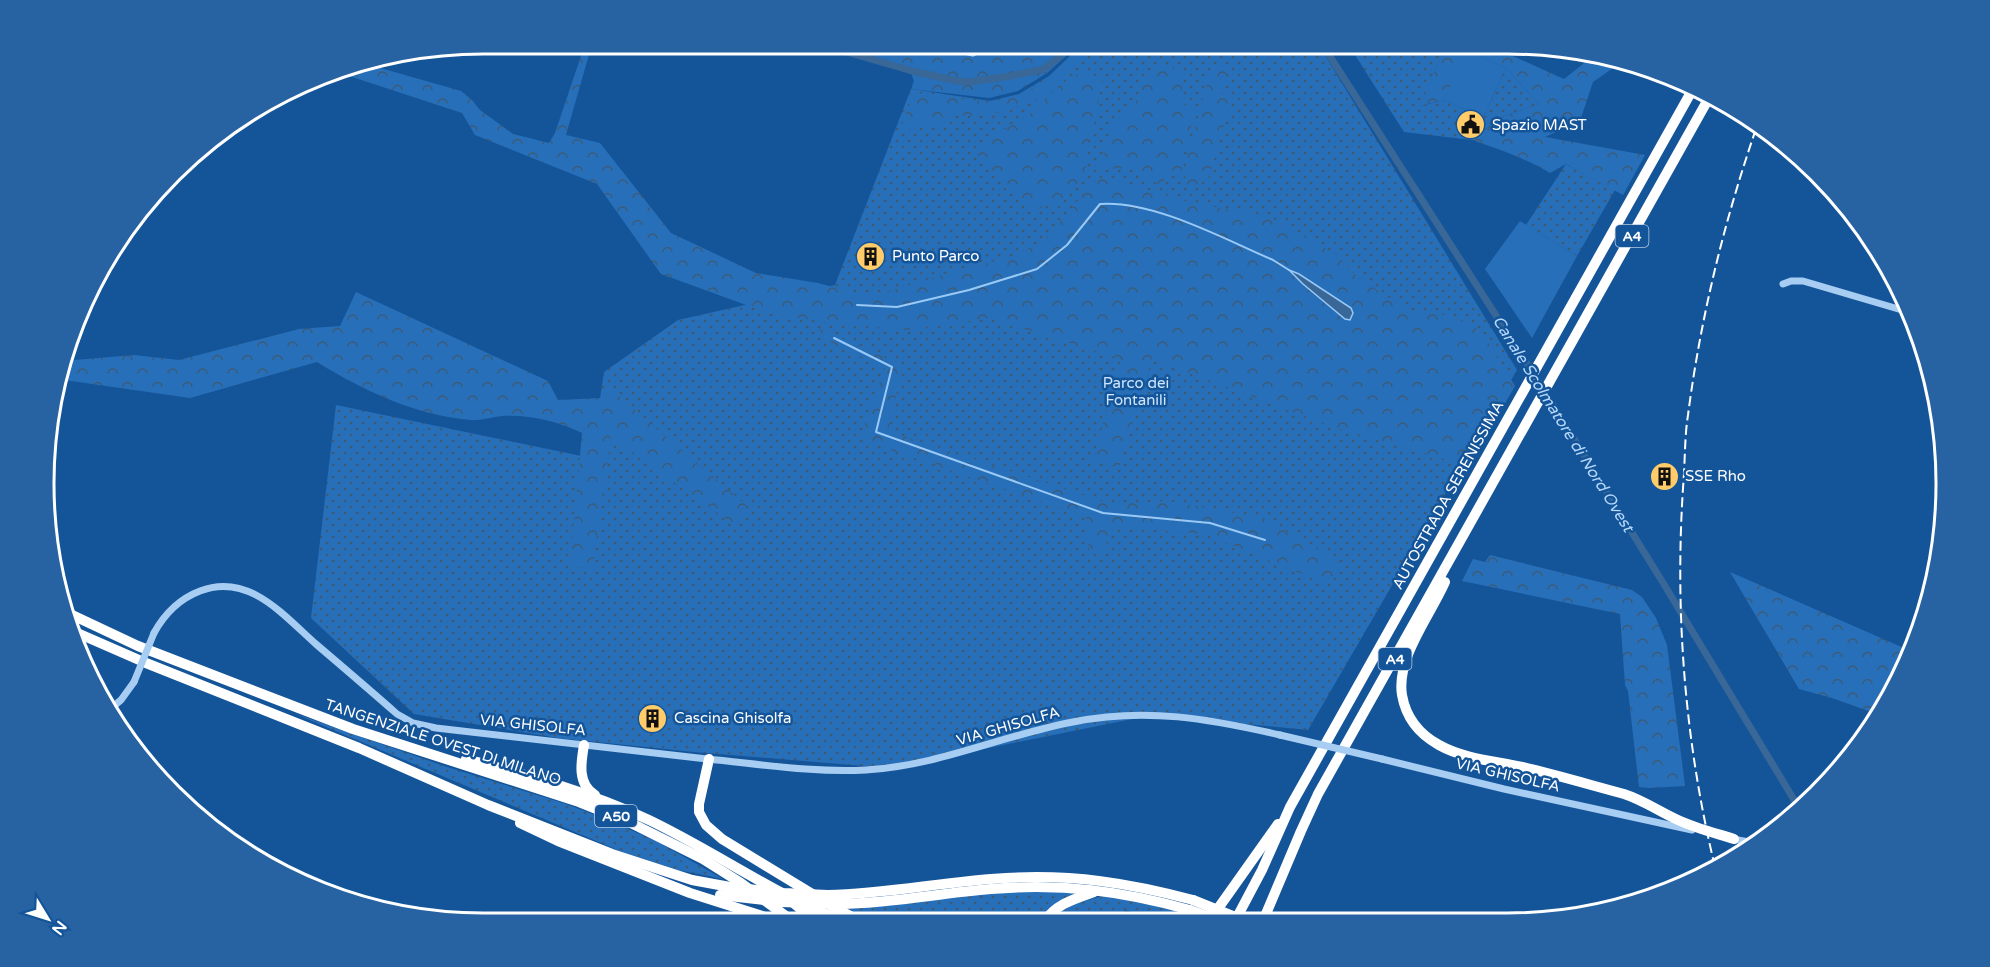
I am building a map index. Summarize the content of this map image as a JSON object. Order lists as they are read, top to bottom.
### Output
{
  "streets": {
    "highway": [
      "A4",
      "AUTOSTRADA SERENISSIMA",
      "TANGENZIALE OVEST DI MILANO",
      "A50"
    ],
    "street": ["VIA GHISOLFA"]
  },
  "crossings": [
    ["TANGENZIALE OVEST DI MILANO", "A50"]
  ],
  "water": ["Canale Scolmatore di Nord Ovest"],
  "parks": ["Parco dei Fontanili"],
  "places": {
    "public building": ["Spazio MAST"],
    "building": ["Punto Parco", "SSE Rho", "Cascina Ghisolfa"]
  },
  "north": "bottom right"
}
